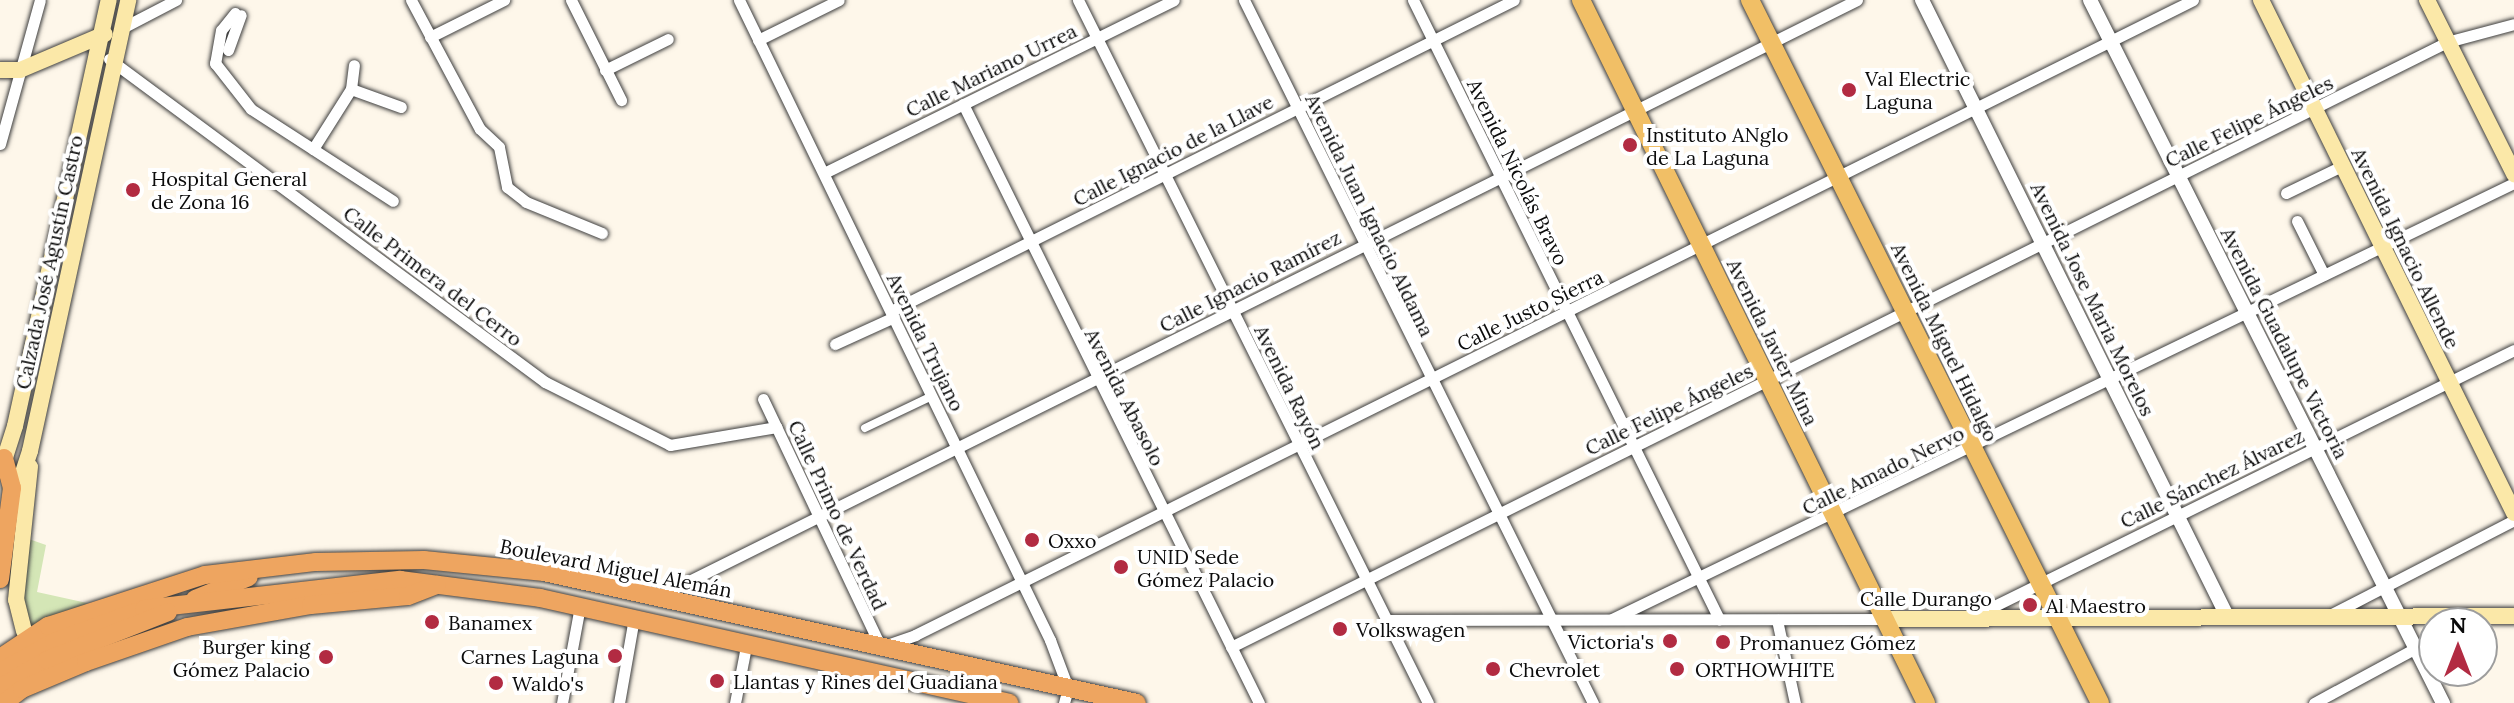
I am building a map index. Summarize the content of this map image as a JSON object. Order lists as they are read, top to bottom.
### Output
{
  "streets": {
    "highway": ["Boulevard Miguel Alemán"],
    "main road": [
      "Avenida Ignacio Allende",
      "Calzada José Agustín Castro",
      "Avenida Javier Mina",
      "Avenida Miguel Hidalgo",
      "Calle Durango"
    ],
    "street": [
      "Calle Mariano Urrea",
      "Calle Felipe Ángeles",
      "Calle Ignacio de la Llave",
      "Avenida Nicolás Bravo",
      "Avenida Juan Ignacio Aldama",
      "Calle Primera del Cerro",
      "Calle Ignacio Ramírez",
      "Avenida Jose Maria Morelos",
      "Calle Justo Sierra",
      "Avenida Trujano",
      "Avenida Guadalupe Victoria",
      "Avenida Rayón",
      "Avenida Abasolo",
      "Calle Amado Nervo",
      "Calle Sánchez Álvarez",
      "Calle Primo de Verdad"
    ]
  },
  "crossings": [
    ["Calle Mariano Urrea", "Avenida Trujano"],
    ["Calle Mariano Urrea", "Avenida Rayón"],
    ["Calle Mariano Urrea", "Avenida Abasolo"],
    ["Calle Felipe Ángeles", "Avenida Nicolás Bravo"],
    ["Calle Felipe Ángeles", "Avenida Juan Ignacio Aldama"],
    ["Calle Felipe Ángeles", "Avenida Ignacio Allende"],
    ["Calle Felipe Ángeles", "Avenida Jose Maria Morelos"],
    ["Calle Felipe Ángeles", "Avenida Javier Mina"],
    ["Calle Felipe Ángeles", "Avenida Miguel Hidalgo"],
    ["Calle Felipe Ángeles", "Avenida Guadalupe Victoria"],
    ["Calle Felipe Ángeles", "Avenida Rayón"],
    ["Calle Felipe Ángeles", "Avenida Abasolo"],
    ["Calle Ignacio de la Llave", "Avenida Nicolás Bravo"],
    ["Calle Ignacio de la Llave", "Avenida Juan Ignacio Aldama"],
    ["Calle Ignacio de la Llave", "Avenida Trujano"],
    ["Calle Ignacio de la Llave", "Avenida Rayón"],
    ["Calle Ignacio de la Llave", "Avenida Abasolo"],
    ["Avenida Nicolás Bravo", "Calle Ignacio Ramírez"],
    ["Avenida Nicolás Bravo", "Calle Justo Sierra"],
    ["Avenida Nicolás Bravo", "Calle Amado Nervo"],
    ["Avenida Nicolás Bravo", "Calle Durango"],
    ["Avenida Juan Ignacio Aldama", "Calle Ignacio Ramírez"],
    ["Avenida Juan Ignacio Aldama", "Calle Justo Sierra"],
    ["Avenida Juan Ignacio Aldama", "Calle Durango"],
    ["Avenida Ignacio Allende", "Calle Amado Nervo"],
    ["Avenida Ignacio Allende", "Calle Sánchez Álvarez"],
    ["Calzada José Agustín Castro", "Calle Primera del Cerro"],
    ["Calle Primera del Cerro", "Calle Primo de Verdad"],
    ["Calle Ignacio Ramírez", "Avenida Trujano"],
    ["Calle Ignacio Ramírez", "Avenida Javier Mina"],
    ["Calle Ignacio Ramírez", "Avenida Miguel Hidalgo"],
    ["Calle Ignacio Ramírez", "Avenida Rayón"],
    ["Calle Ignacio Ramírez", "Avenida Abasolo"],
    ["Calle Ignacio Ramírez", "Calle Primo de Verdad"],
    ["Calle Ignacio Ramírez", "Boulevard Miguel Alemán"],
    ["Avenida Jose Maria Morelos", "Calle Justo Sierra"],
    ["Avenida Jose Maria Morelos", "Calle Amado Nervo"],
    ["Avenida Jose Maria Morelos", "Calle Sánchez Álvarez"],
    ["Avenida Jose Maria Morelos", "Calle Durango"],
    ["Calle Justo Sierra", "Avenida Trujano"],
    ["Calle Justo Sierra", "Avenida Javier Mina"],
    ["Calle Justo Sierra", "Avenida Miguel Hidalgo"],
    ["Calle Justo Sierra", "Avenida Guadalupe Victoria"],
    ["Calle Justo Sierra", "Avenida Rayón"],
    ["Calle Justo Sierra", "Avenida Abasolo"],
    ["Calle Justo Sierra", "Calle Primo de Verdad"],
    ["Calle Justo Sierra", "Boulevard Miguel Alemán"],
    ["Avenida Trujano", "Boulevard Miguel Alemán"],
    ["Avenida Javier Mina", "Calle Amado Nervo"],
    ["Avenida Javier Mina", "Calle Durango"],
    ["Avenida Miguel Hidalgo", "Calle Amado Nervo"],
    ["Avenida Miguel Hidalgo", "Calle Sánchez Álvarez"],
    ["Avenida Miguel Hidalgo", "Calle Durango"],
    ["Avenida Guadalupe Victoria", "Calle Amado Nervo"],
    ["Avenida Guadalupe Victoria", "Calle Sánchez Álvarez"],
    ["Avenida Guadalupe Victoria", "Calle Durango"],
    ["Avenida Rayón", "Calle Durango"],
    ["Calle Amado Nervo", "Calle Durango"],
    ["Calle Sánchez Álvarez", "Calle Durango"],
    ["Calle Primo de Verdad", "Boulevard Miguel Alemán"]
  ],
  "places": [
    "Val Electric Laguna",
    "Instituto ANglo de La Laguna",
    "Hospital General de Zona 16",
    "Oxxo",
    "UNID Sede Gómez Palacio",
    "Al Maestro",
    "Banamex",
    "Volkswagen",
    "Victoria's",
    "Promanuez Gómez",
    "Carnes Laguna",
    "Burger king Gómez Palacio",
    "Chevrolet",
    "ORTHOWHITE",
    "Llantas y Rines del Guadiana",
    "Waldo's"
  ],
  "north": "top"
}
